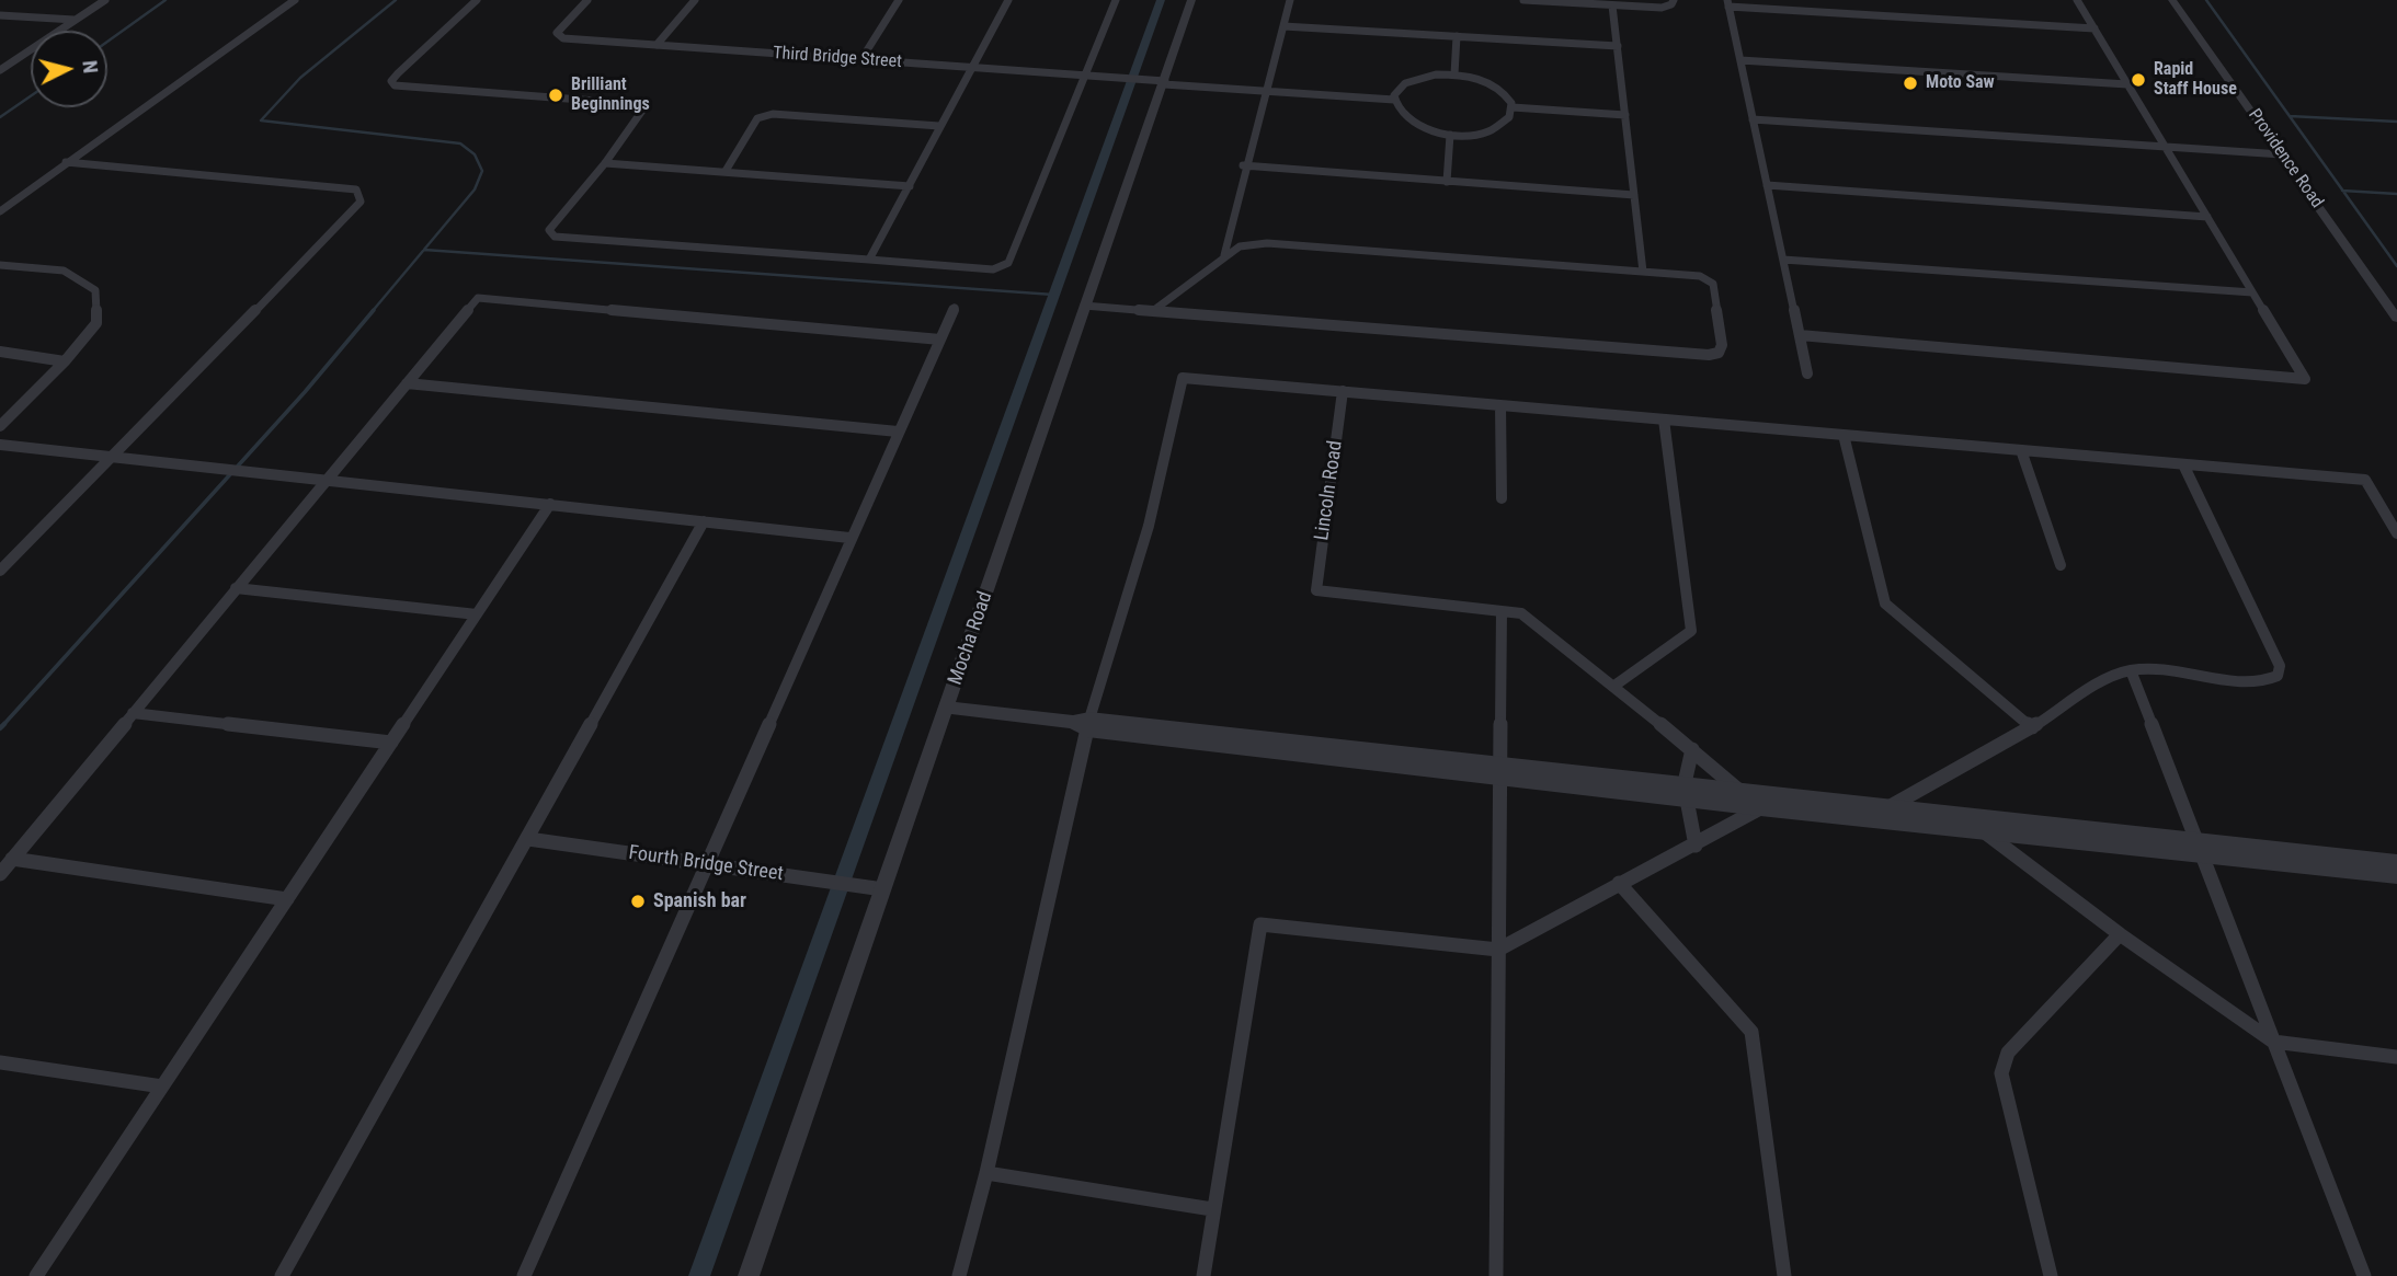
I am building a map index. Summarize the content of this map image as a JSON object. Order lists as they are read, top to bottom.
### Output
{
  "streets": {
    "street": [
      "Third Bridge Street",
      "Providence Road",
      "Lincoln Road",
      "Mocha Road",
      "Fourth Bridge Street"
    ]
  },
  "crossings": [
    ["Third Bridge Street", "Mocha Road"],
    ["Mocha Road", "Fourth Bridge Street"]
  ],
  "places": [
    "Rapid Staff House",
    "Moto Saw",
    "Brilliant Beginnings",
    "Spanish bar"
  ],
  "north": "right"
}
